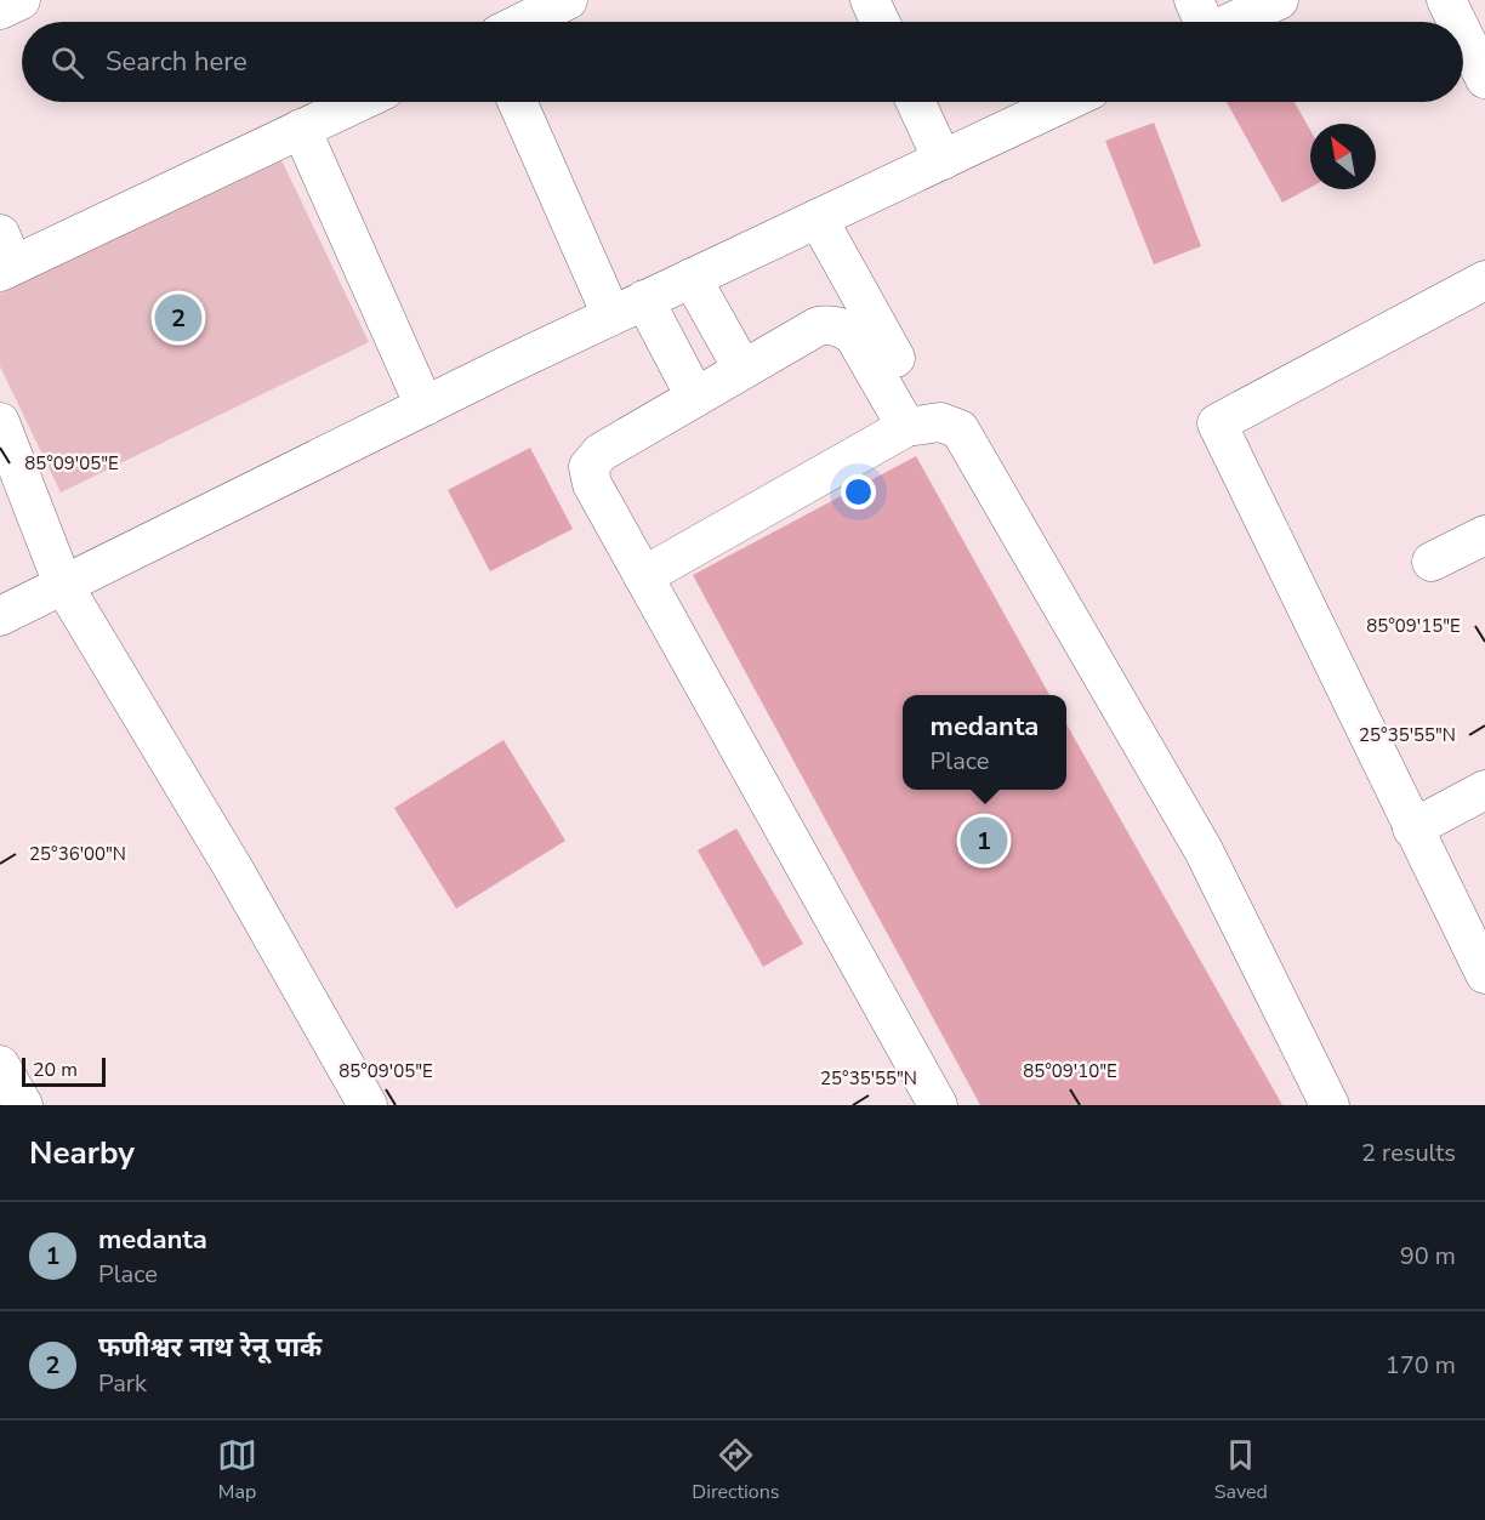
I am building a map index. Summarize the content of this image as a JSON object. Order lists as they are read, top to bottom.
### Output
{
  "scale_bar": "20 m",
  "north": "top left",
  "page": {
    "search": "Search here",
    "pins": ["2", "1"],
    "popup": ["medanta", "Place"],
    "scale": "20 m",
    "heading": ["Nearby", "2 results"],
    "list": [
      {
        "mark": "1",
        "name": "medanta",
        "note": "Place",
        "value": "90 m"
      },
      {
        "mark": "2",
        "name": "फणीश्वर नाथ रेनू पार्क",
        "note": "Park",
        "value": "170 m"
      }
    ],
    "nav": ["Map", "Directions", "Saved"]
  },
  "coordinates": [
    "85°09'05\"E",
    "85°09'15\"E",
    "25°35'55\"N",
    "25°36'00\"N",
    "85°09'10\"E"
  ]
}
